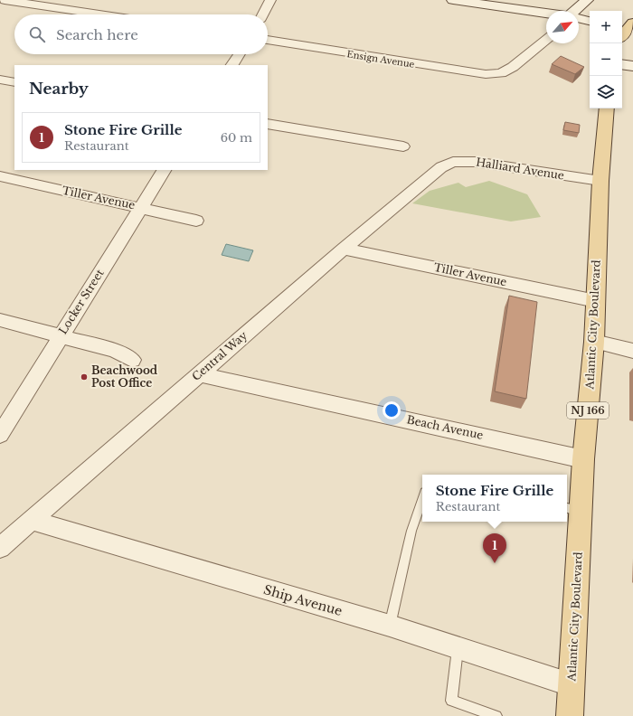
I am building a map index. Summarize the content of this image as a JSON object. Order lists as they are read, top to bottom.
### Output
{
  "streets": {
    "main road": ["Atlantic City Boulevard", "NJ 166"],
    "street": [
      "Ensign Avenue",
      "Halliard Avenue",
      "Tiller Avenue",
      "Locker Street",
      "Central Way",
      "Beach Avenue",
      "Ship Avenue"
    ]
  },
  "crossings": [
    ["Halliard Avenue", "Atlantic City Boulevard"],
    ["Halliard Avenue", "Central Way"],
    ["Tiller Avenue", "Locker Street"],
    ["Tiller Avenue", "Atlantic City Boulevard"],
    ["Tiller Avenue", "Central Way"],
    ["Atlantic City Boulevard", "Beach Avenue"],
    ["Atlantic City Boulevard", "Ship Avenue"],
    ["Central Way", "Beach Avenue"],
    ["Central Way", "Ship Avenue"]
  ],
  "places": ["Beachwood Post Office"],
  "north": "top right",
  "page": {
    "map_buttons": ["+", "−"],
    "search": "Search here",
    "heading": "Nearby",
    "list": [
      {
        "mark": "1",
        "name": "Stone Fire Grille",
        "note": "Restaurant",
        "value": "60 m"
      }
    ],
    "popup": ["Stone Fire Grille", "Restaurant"],
    "pins": "1"
  }
}
